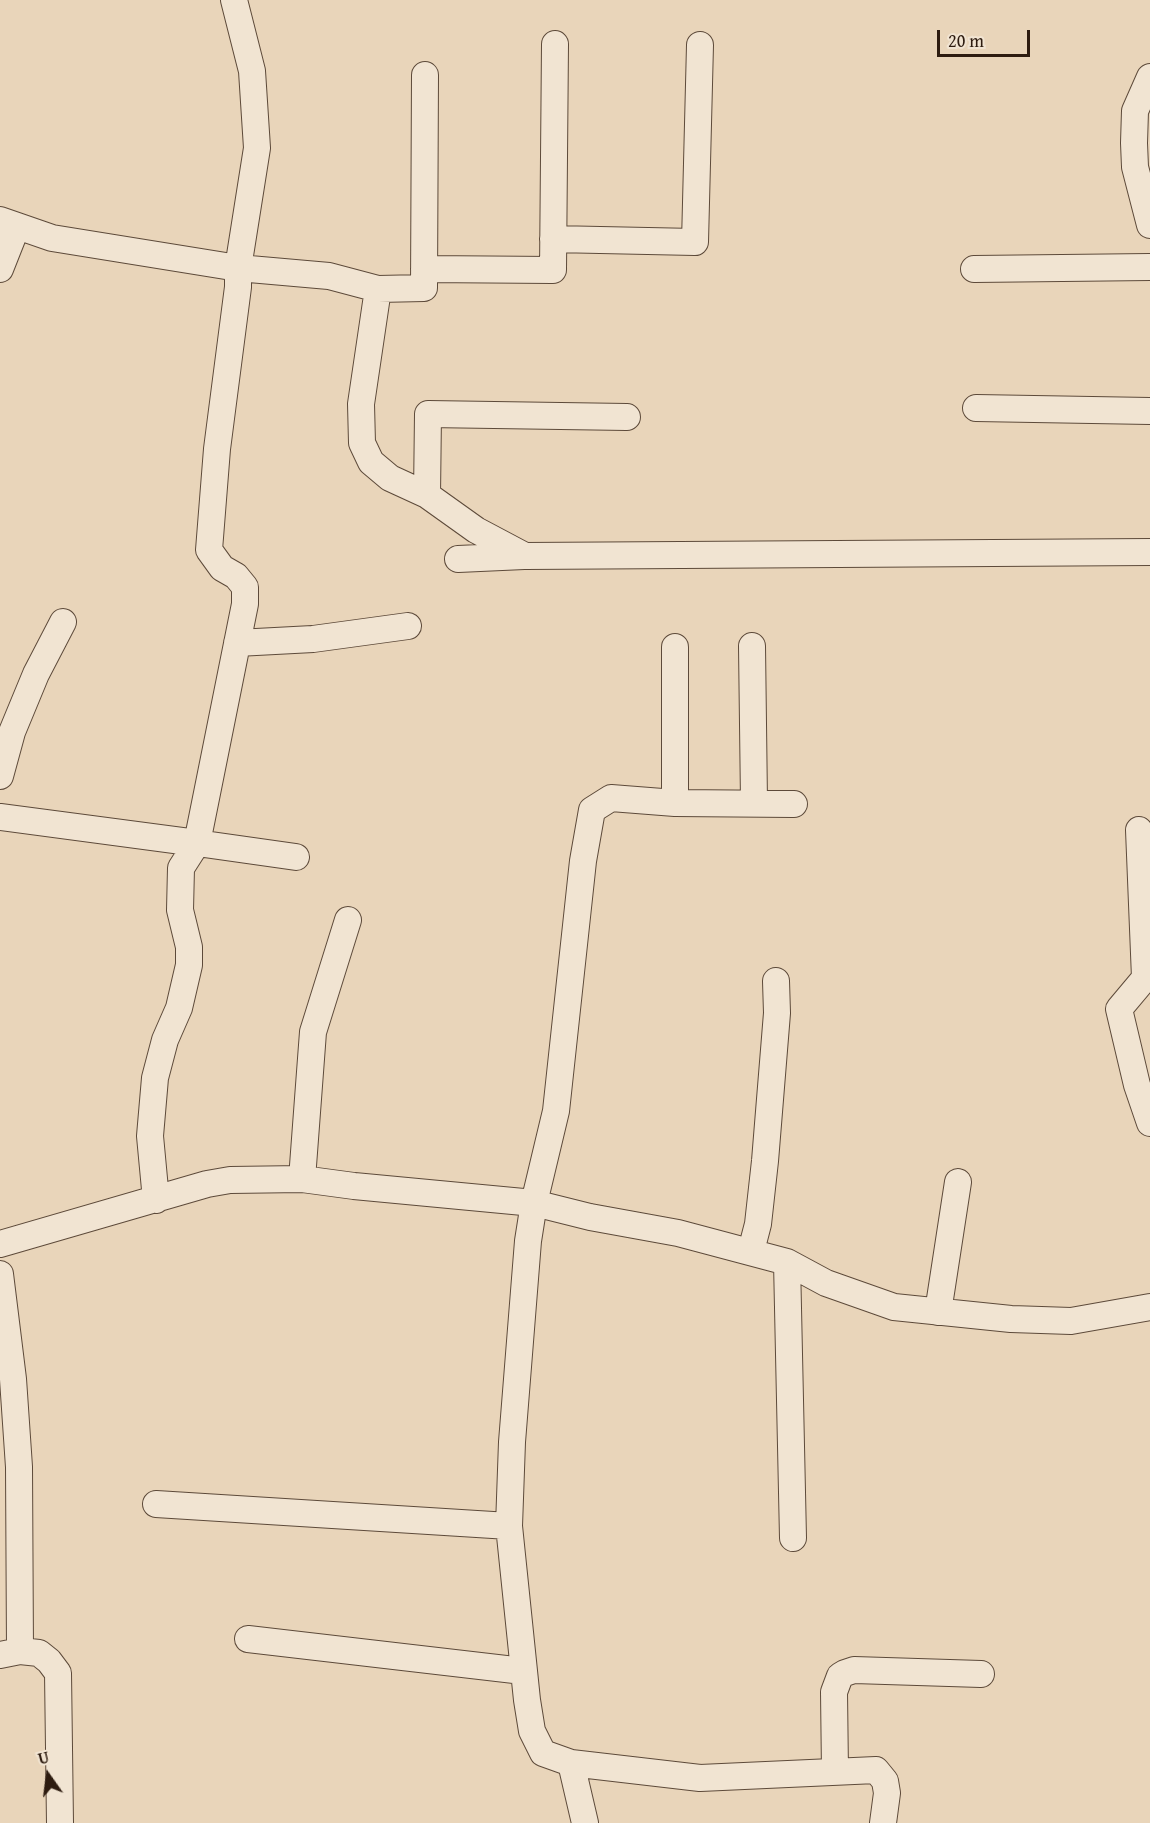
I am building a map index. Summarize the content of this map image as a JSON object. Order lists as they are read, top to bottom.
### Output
{
  "scale_bar": "20 m",
  "north": "top"
}
